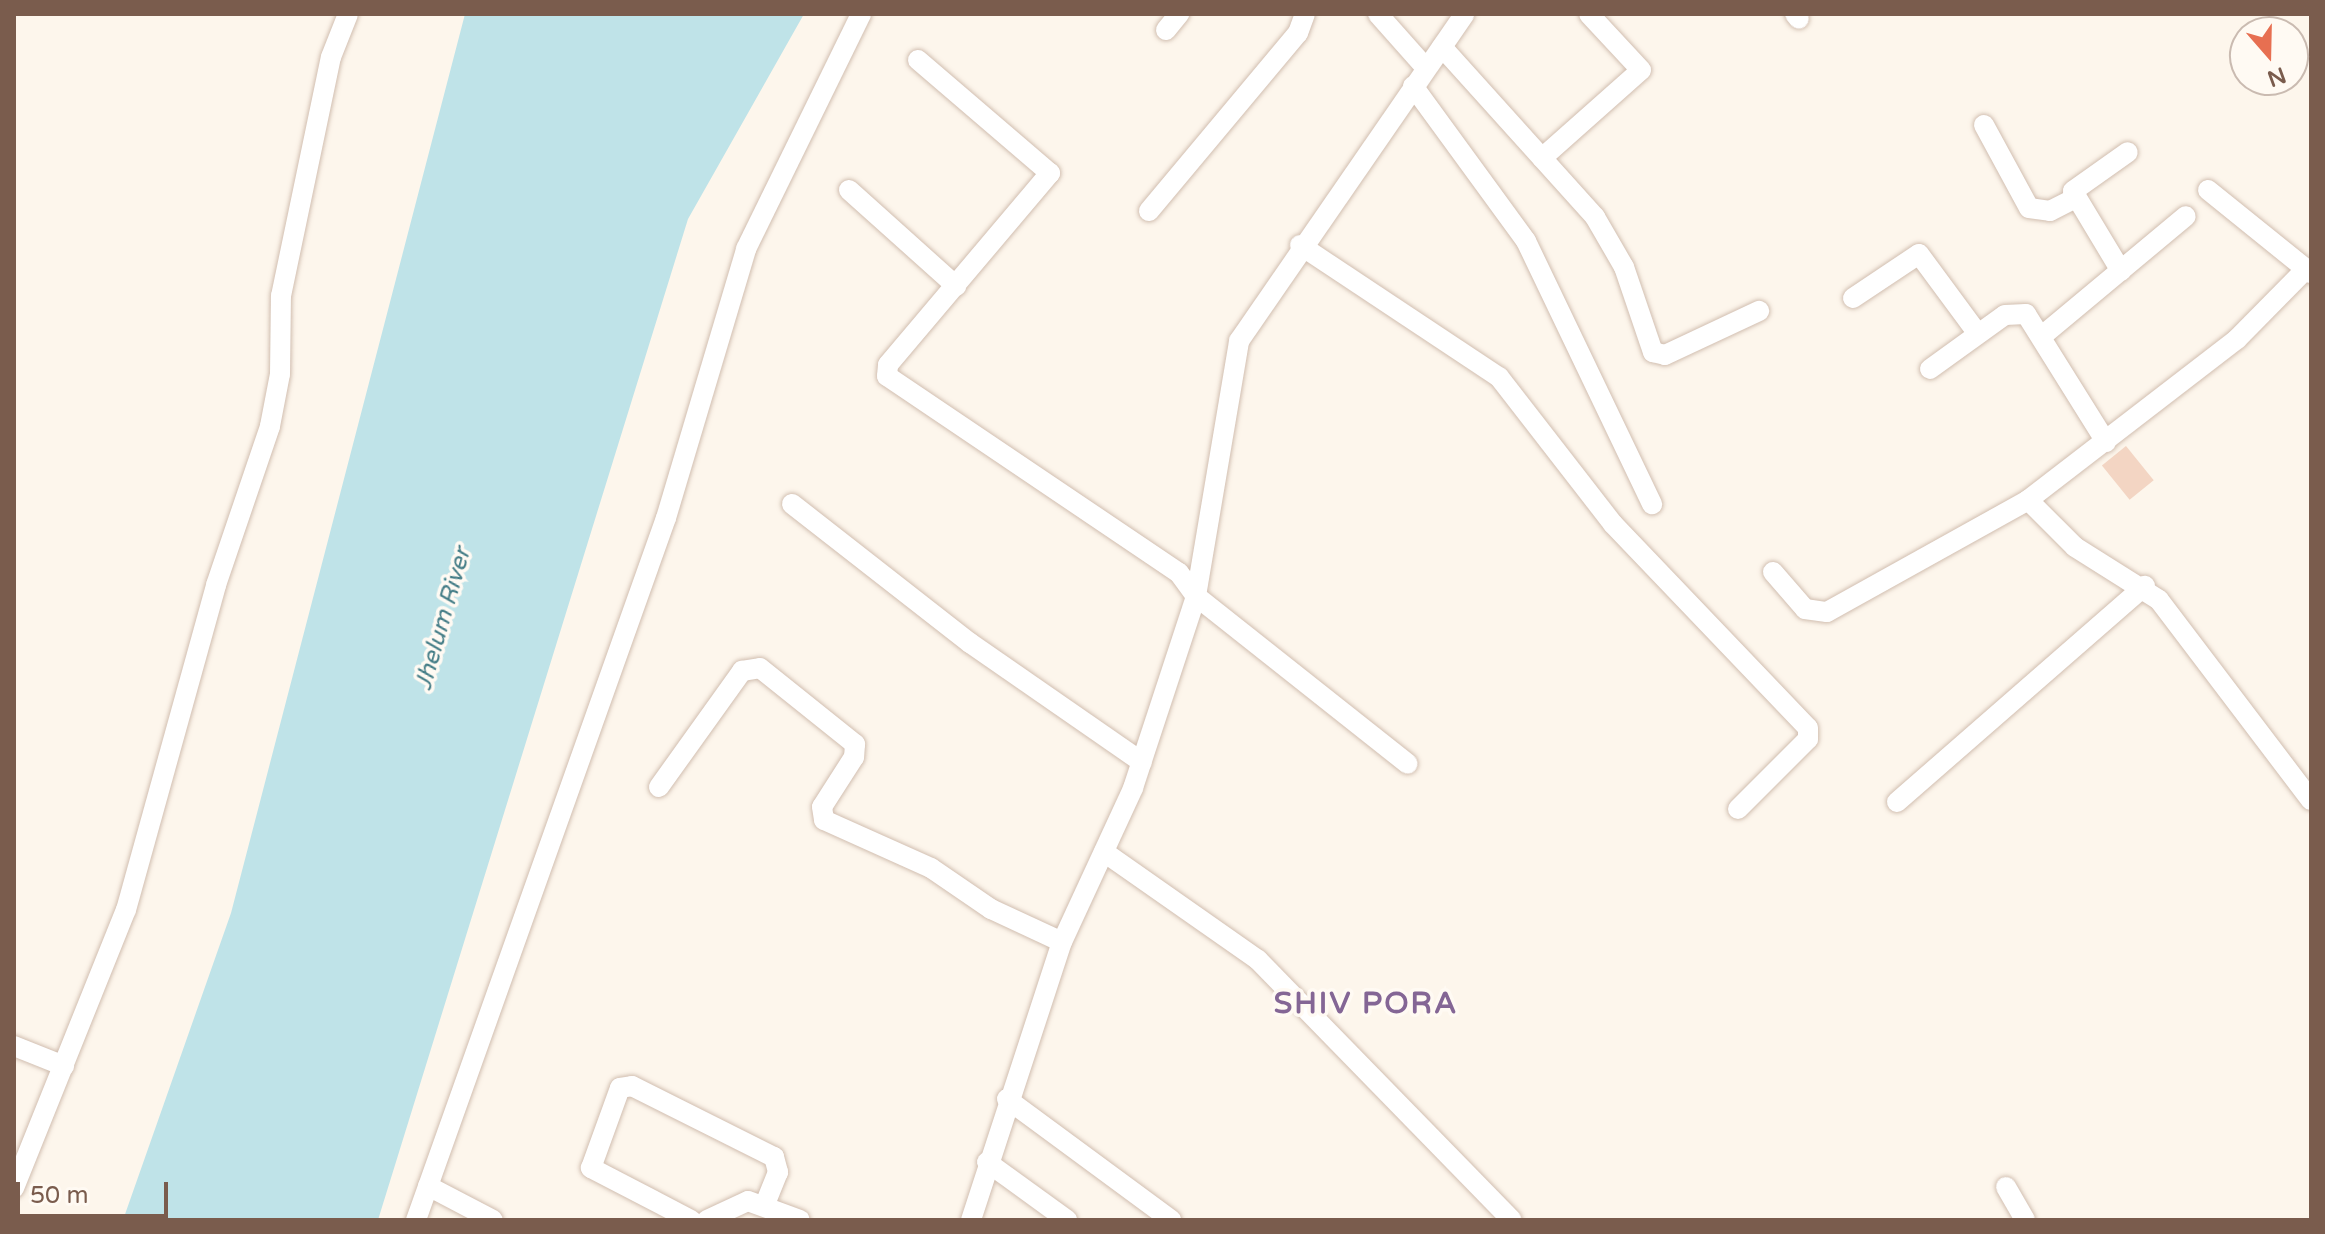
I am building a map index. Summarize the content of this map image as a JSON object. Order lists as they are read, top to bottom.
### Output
{
  "districts": ["SHIV PORA"],
  "water": ["Jhelum River"],
  "scale_bar": "50 m",
  "north": "bottom"
}
